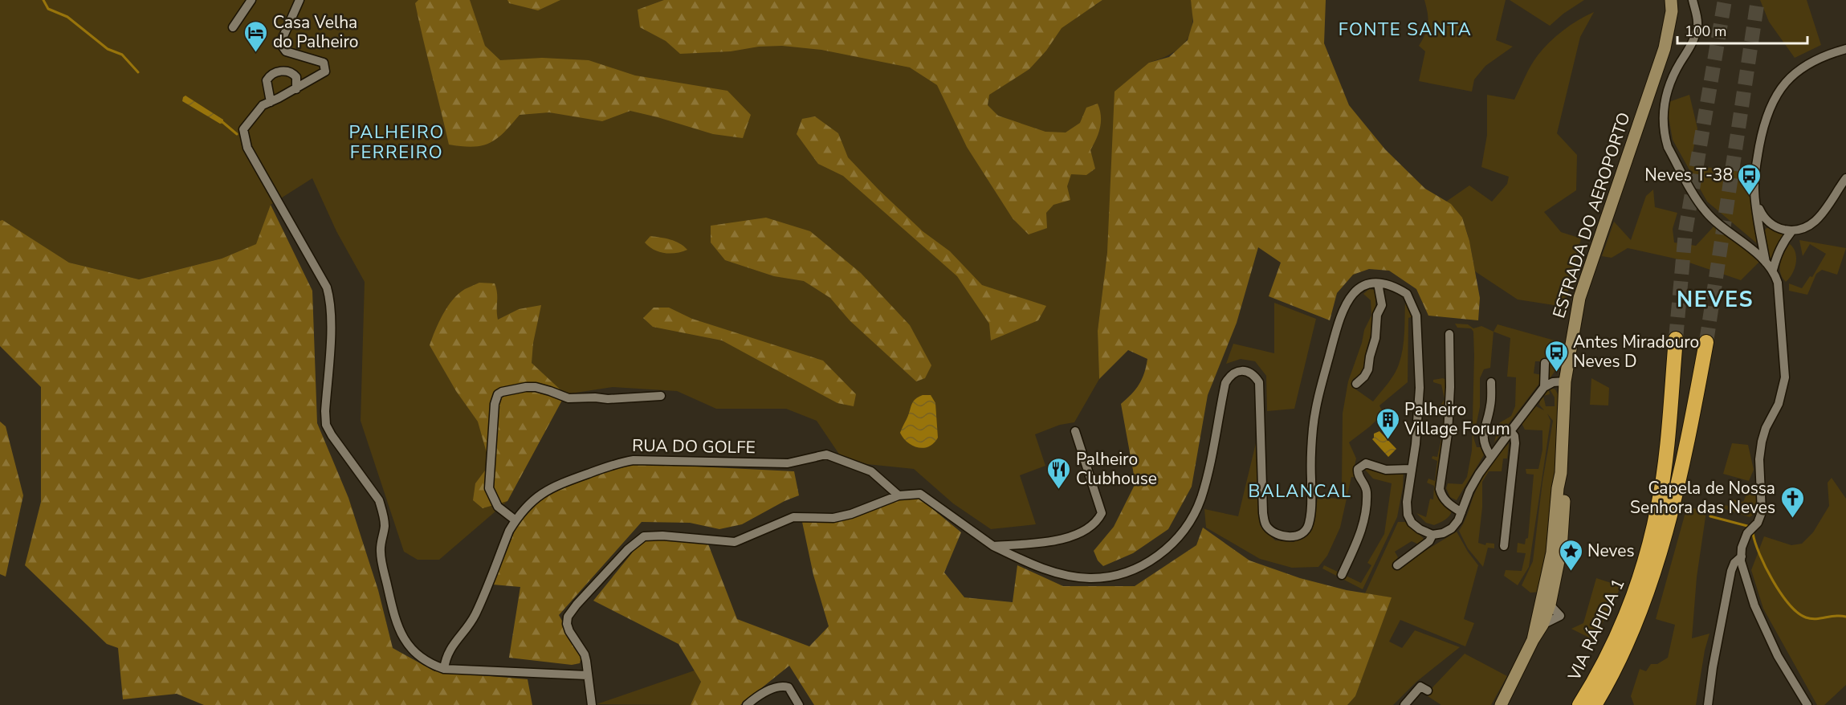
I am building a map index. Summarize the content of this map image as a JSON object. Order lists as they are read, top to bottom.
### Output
{
  "streets": {
    "highway": ["VIA RÁPIDA 1"],
    "main road": ["ESTRADA DO AEROPORTO"],
    "street": ["RUA DO GOLFE"]
  },
  "districts": [
    "FONTE SANTA",
    "PALHEIRO FERREIRO",
    "NEVES",
    "BALANCAL"
  ],
  "places": {
    "hotel": ["Casa Velha do Palheiro"],
    "bus stop": ["Neves T-38", "Antes Miradouro Neves D"],
    "building": ["Palheiro Village Forum"],
    "restaurant": ["Palheiro Clubhouse"],
    "church": ["Capela de Nossa Senhora das Neves"],
    "place": ["Neves"]
  },
  "scale_bar": "100 m"
}
